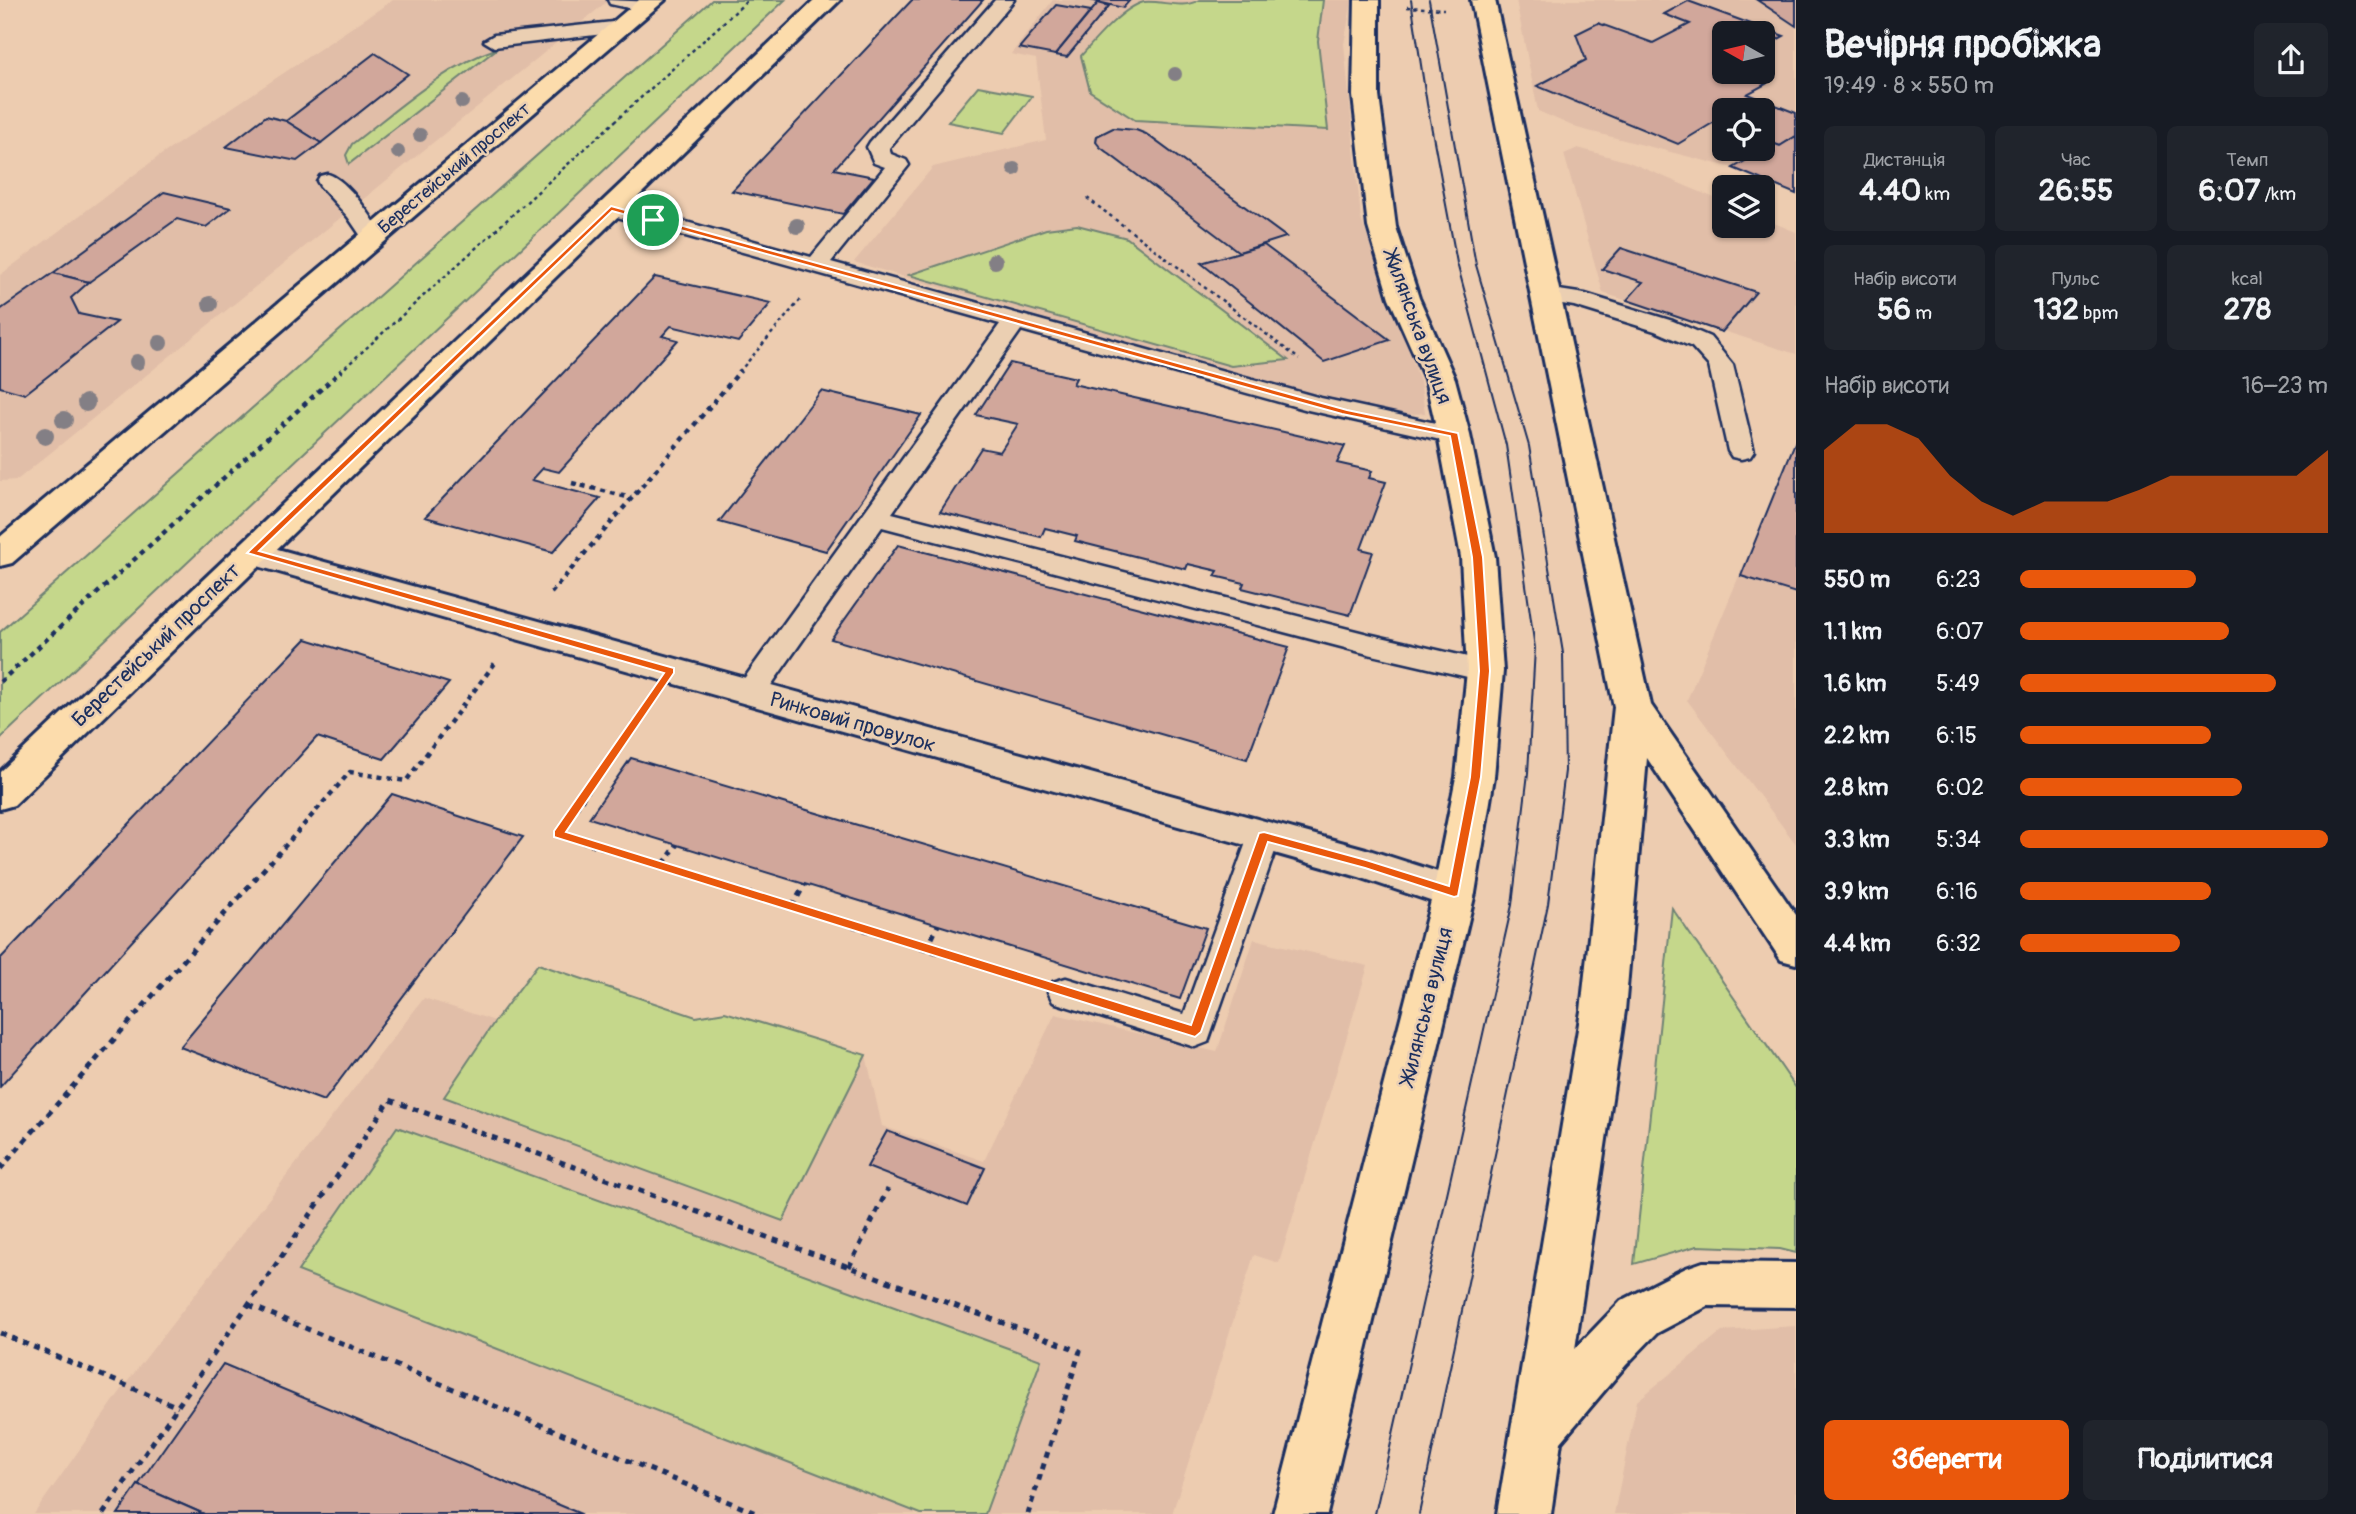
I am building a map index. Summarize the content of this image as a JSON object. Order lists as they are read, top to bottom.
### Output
{
  "streets": {
    "main road": ["Берестейський проспект", "Жилянська вулиця"],
    "street": ["Ринковий провулок"]
  },
  "crossings": [
    ["Берестейський проспект", "Ринковий провулок"],
    ["Жилянська вулиця", "Ринковий провулок"]
  ],
  "north": "left",
  "page": {
    "heading": ["Вечірня пробіжка", "19:49 · 8 × 550 m"],
    "stats": [
      ["Дистанція", "4.40 km"],
      ["Час", "26:55"],
      ["Темп", "6:07 /km"],
      ["Набір висоти", "56 m"],
      ["Пульс", "132 bpm"],
      ["kcal", "278"]
    ],
    "chart": ["Набір висоти", "16–23 m"],
    "list": [
      {
        "name": "550 m",
        "note": "6:23"
      },
      {
        "name": "1.1 km",
        "note": "6:07"
      },
      {
        "name": "1.6 km",
        "note": "5:49"
      },
      {
        "name": "2.2 km",
        "note": "6:15"
      },
      {
        "name": "2.8 km",
        "note": "6:02"
      },
      {
        "name": "3.3 km",
        "note": "5:34"
      },
      {
        "name": "3.9 km",
        "note": "6:16"
      },
      {
        "name": "4.4 km",
        "note": "6:32"
      }
    ],
    "buttons": ["Зберегти", "Поділитися"]
  }
}
